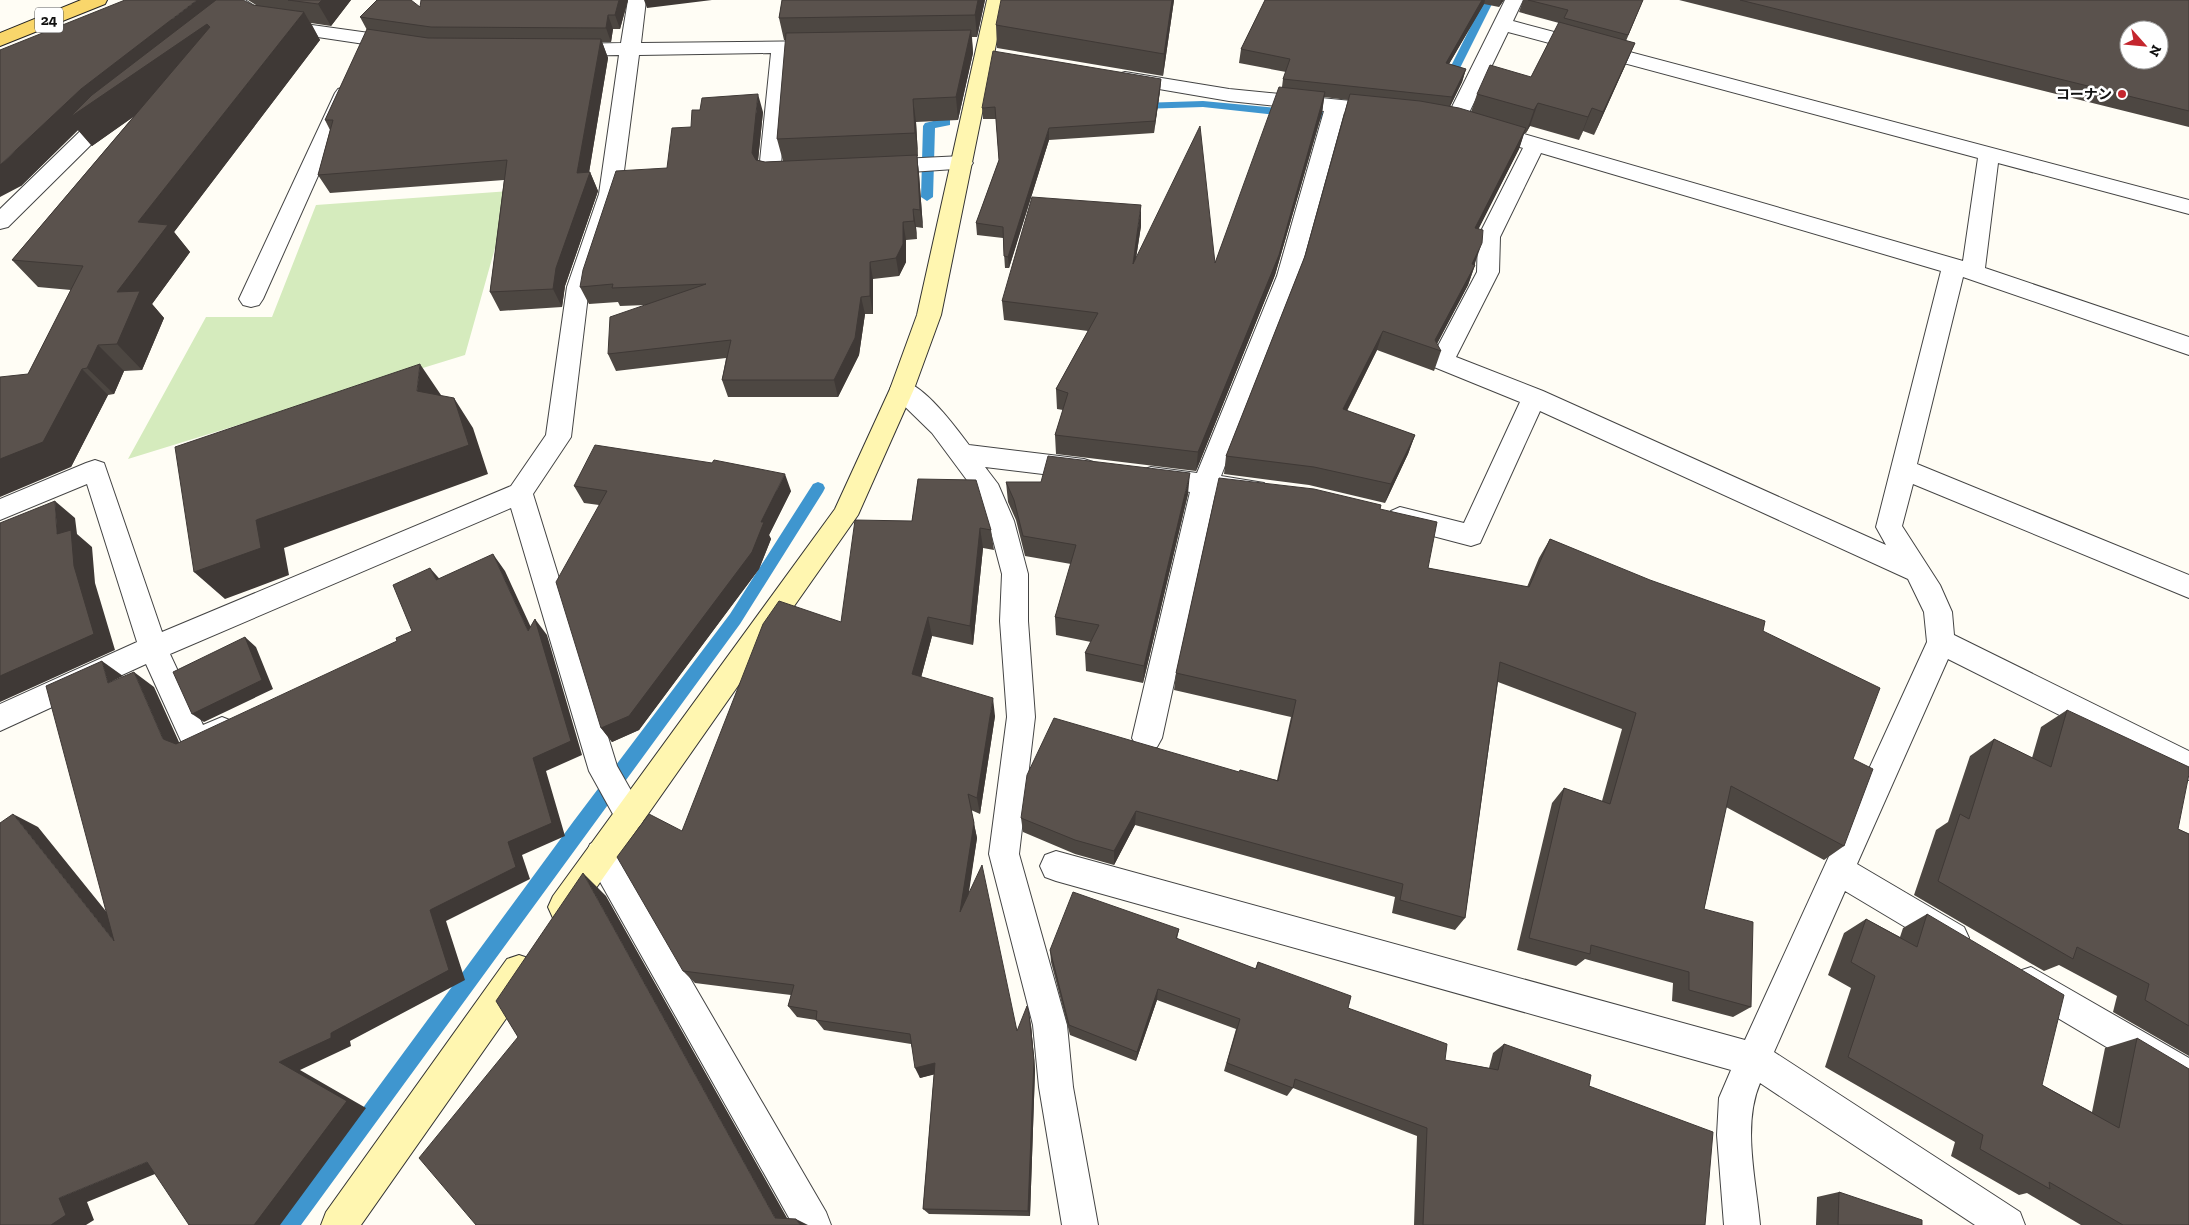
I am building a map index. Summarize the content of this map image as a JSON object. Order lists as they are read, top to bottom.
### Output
{
  "streets": {
    "main road": ["24"]
  },
  "places": ["コーナン"],
  "north": "bottom right"
}
